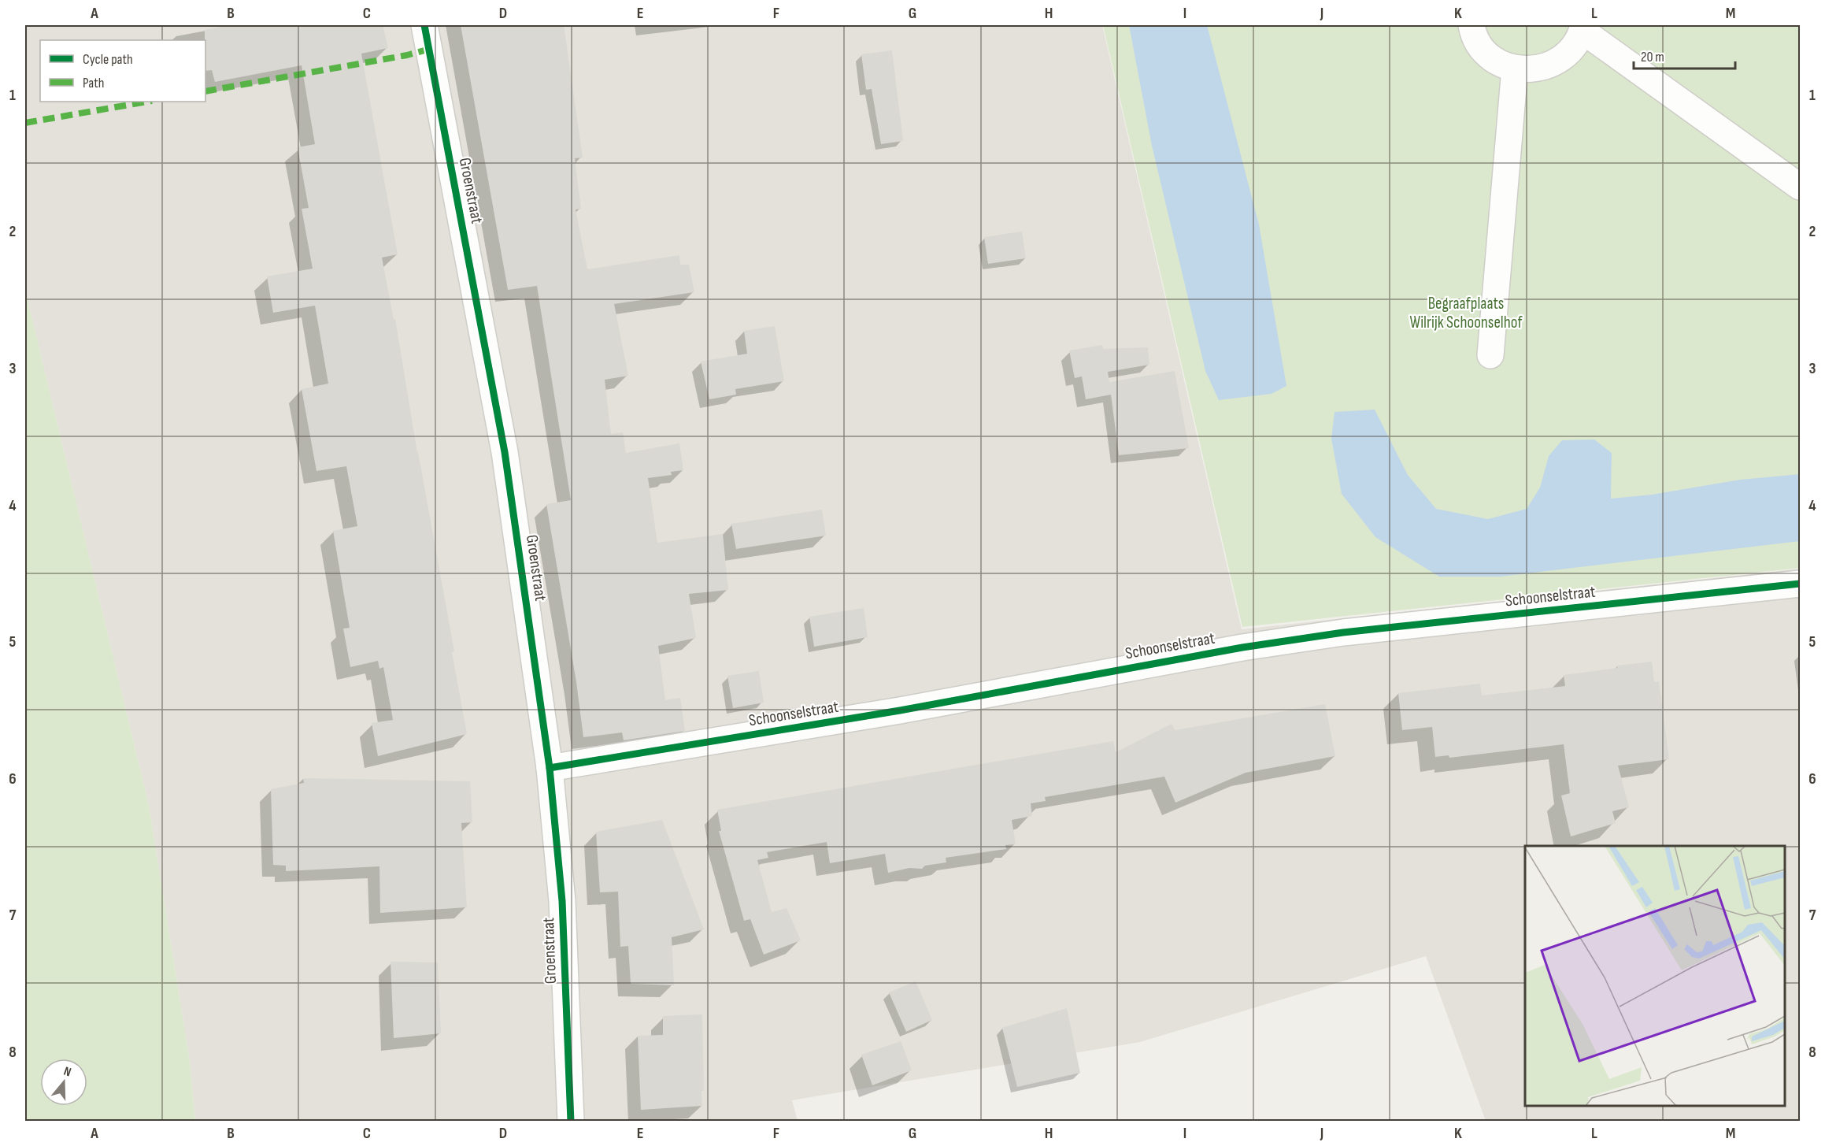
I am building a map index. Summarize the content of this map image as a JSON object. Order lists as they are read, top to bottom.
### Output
{
  "streets": {
    "street": ["Groenstraat", "Schoonselstraat"]
  },
  "crossings": [
    ["Groenstraat", "Schoonselstraat"]
  ],
  "parks": ["Begraafplaats Wilrijk Schoonselhof"],
  "legend": ["Cycle path", "Path"],
  "scale_bar": "20 m",
  "north": "top",
  "grid": {
    "columns": [
      "A",
      "B",
      "C",
      "D",
      "E",
      "F",
      "G",
      "H",
      "I",
      "J",
      "K",
      "L",
      "M"
    ],
    "rows": [
      "1",
      "2",
      "3",
      "4",
      "5",
      "6",
      "7",
      "8"
    ]
  }
}
